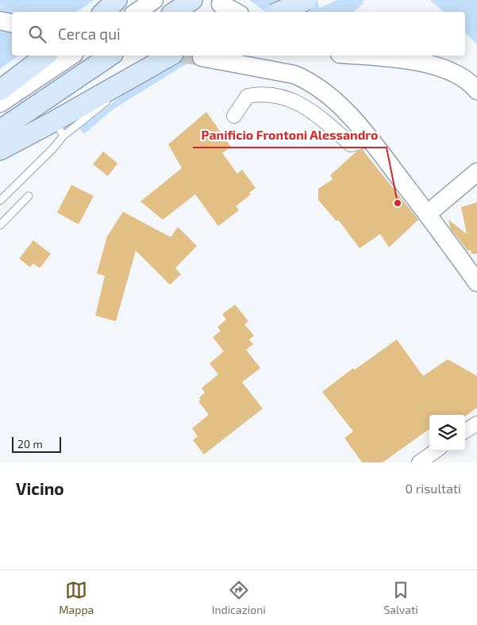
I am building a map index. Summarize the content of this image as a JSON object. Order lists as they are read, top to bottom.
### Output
{
  "places": ["Panificio Frontoni Alessandro"],
  "scale_bar": "20 m",
  "page": {
    "search": "Cerca qui",
    "scale": "20 m",
    "heading": ["Vicino", "0 risultati"],
    "nav": ["Mappa", "Indicazioni", "Salvati"]
  }
}
